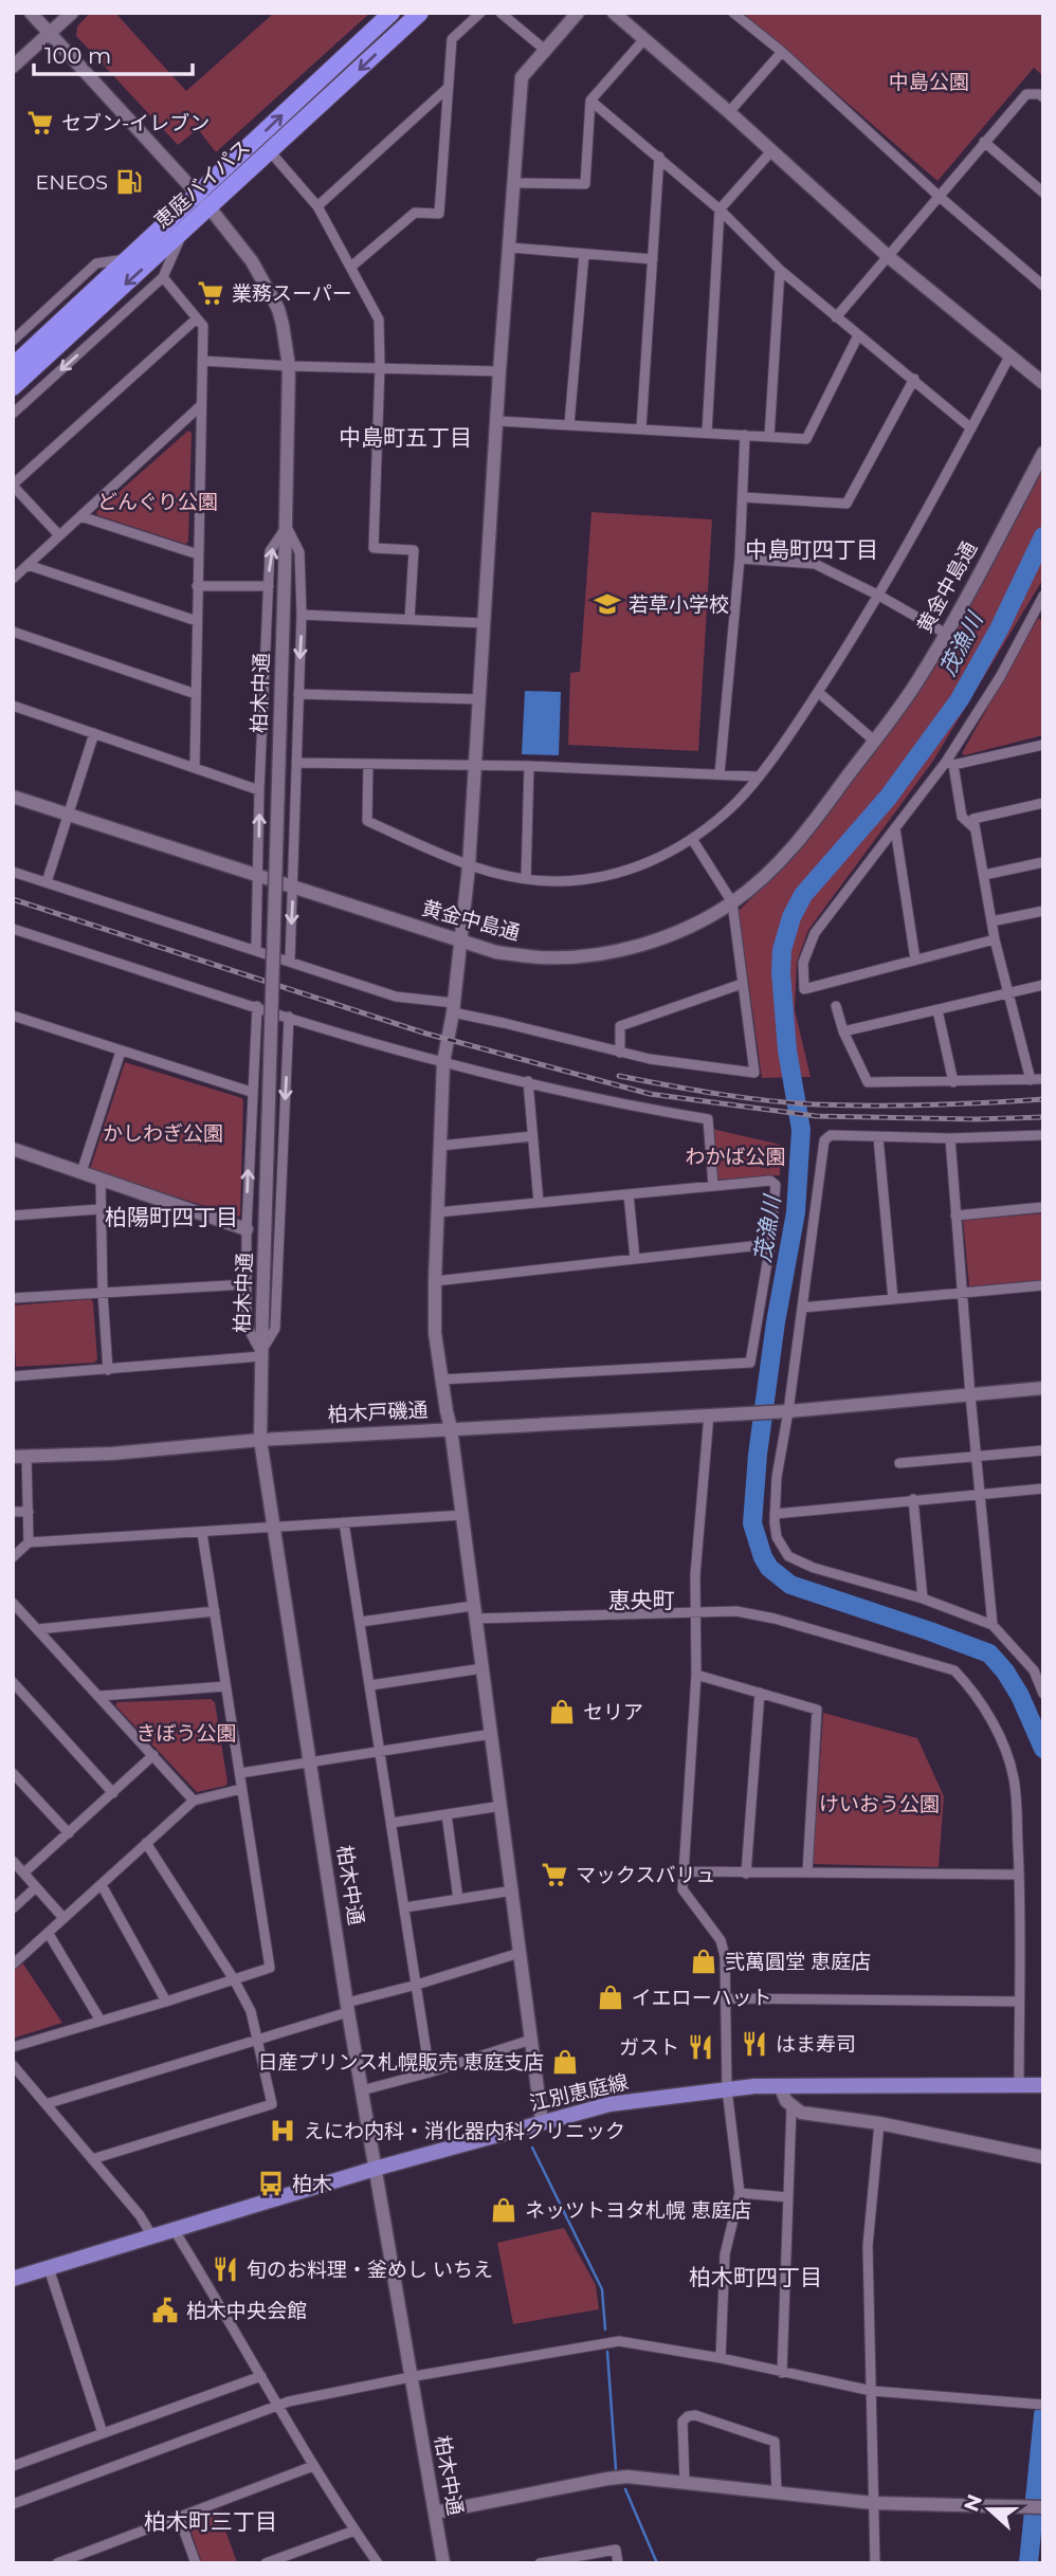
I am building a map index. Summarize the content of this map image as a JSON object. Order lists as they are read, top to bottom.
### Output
{
  "streets": {
    "highway": ["恵庭バイパス"],
    "main road": ["江別恵庭線"],
    "street": ["黄金中島通", "柏木中通", "柏木戸磯通"]
  },
  "crossings": [
    ["恵庭バイパス", "柏木中通"],
    ["柏木中通", "柏木戸磯通"],
    ["柏木中通", "江別恵庭線"]
  ],
  "districts": [
    "中島町五丁目",
    "中島町四丁目",
    "柏陽町四丁目",
    "恵央町",
    "柏木町四丁目",
    "柏木町三丁目"
  ],
  "water": ["茂漁川"],
  "parks": [
    "中島公園",
    "どんぐり公園",
    "かしわぎ公園",
    "わかば公園",
    "きぼう公園",
    "けいおう公園"
  ],
  "places": {
    "supermarket": ["セブン-イレブン", "業務スーパー", "マックスバリュ"],
    "fuel station": ["ENEOS"],
    "school or university": ["若草小学校"],
    "shop": [
      "セリア",
      "弐萬圓堂 恵庭店",
      "イエローハット",
      "日産プリンス札幌販売 恵庭支店",
      "ネッツトヨタ札幌 恵庭店"
    ],
    "restaurant": ["はま寿司", "ガスト", "旬のお料理・釜めし いちえ"],
    "hospital": ["えにわ内科・消化器内科クリニック"],
    "bus stop": ["柏木"],
    "public building": ["柏木中央会館"]
  },
  "scale_bar": "100 m",
  "north": "left"
}
